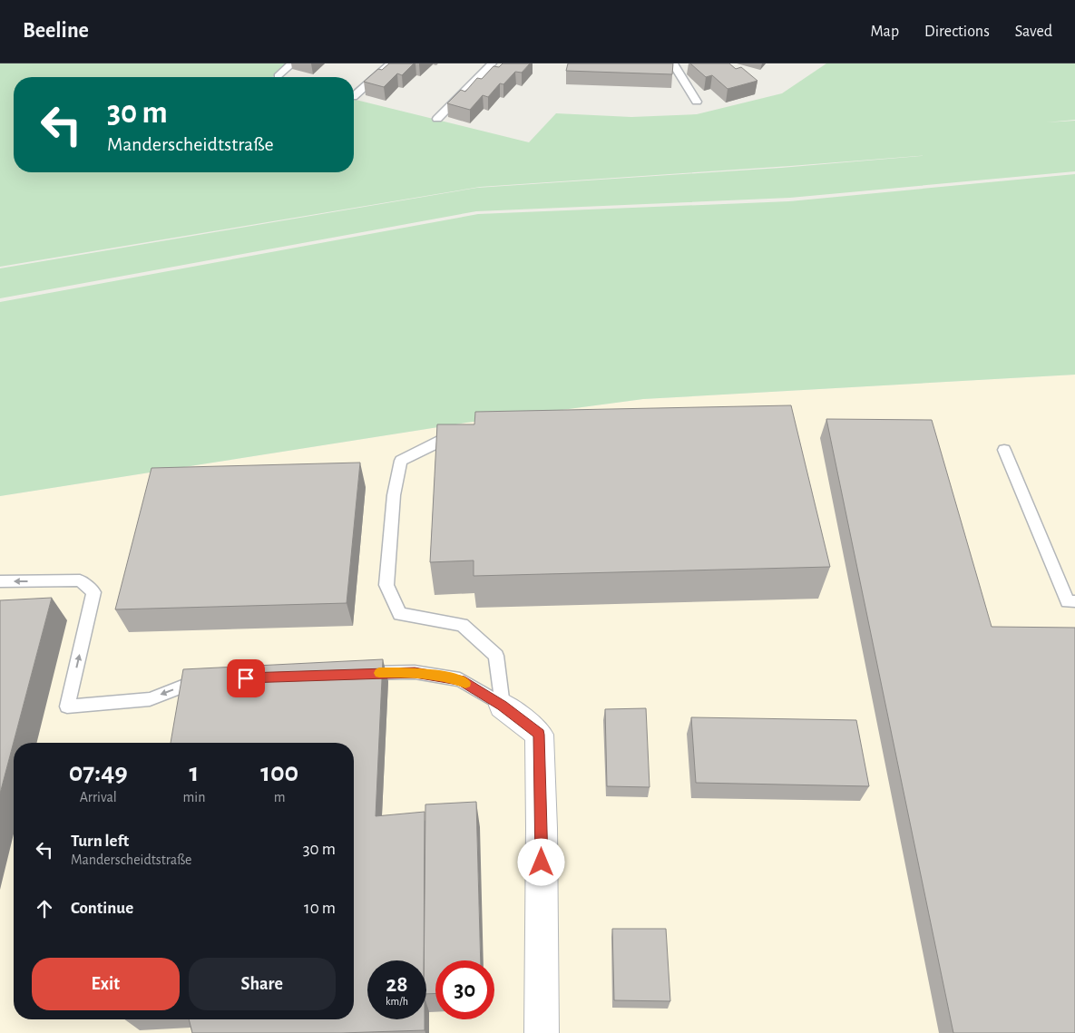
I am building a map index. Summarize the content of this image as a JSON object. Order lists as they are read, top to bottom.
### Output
{
  "page": {
    "header": "Beeline",
    "nav": ["Map", "Directions", "Saved"],
    "turn": ["30 m", "Manderscheidtstraße"],
    "eta": [
      "07:49",
      "Arrival",
      "1",
      "min",
      "100",
      "m"
    ],
    "list": [
      {
        "name": "Turn left",
        "note": "Manderscheidtstraße",
        "value": "30 m"
      },
      {
        "name": "Continue",
        "value": "10 m"
      }
    ],
    "buttons": ["Exit", "Share"],
    "speed": "28 km/h",
    "limit": "30"
  }
}
